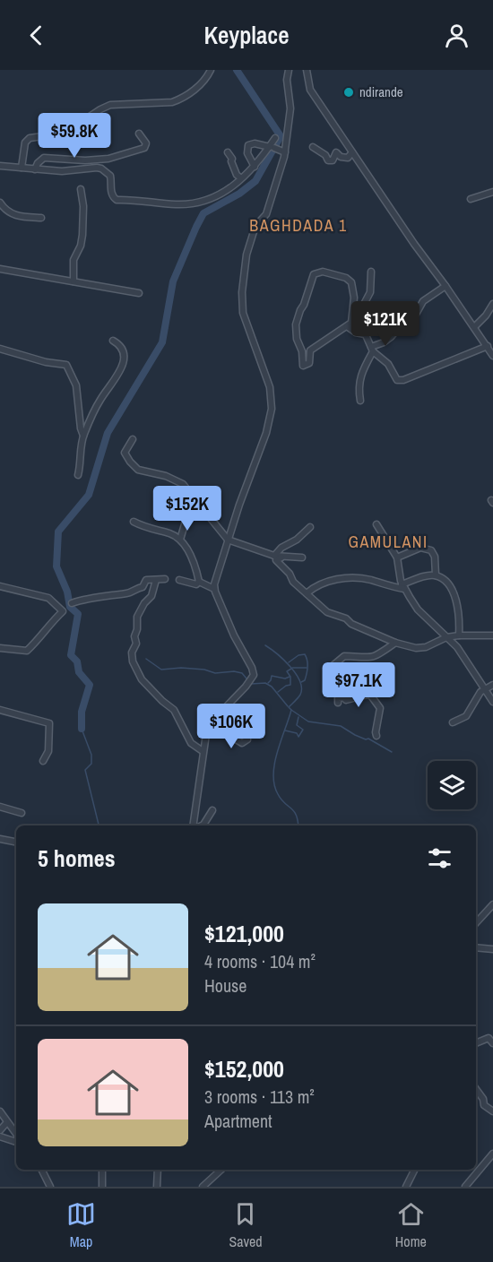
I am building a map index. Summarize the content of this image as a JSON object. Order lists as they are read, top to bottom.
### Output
{
  "districts": ["BAGHDADA 1", "GAMULANI"],
  "places": ["ndirande"],
  "page": {
    "header": "Keyplace",
    "price": [
      "$59.8K",
      "$121K",
      "$152K",
      "$97.1K",
      "$106K"
    ],
    "heading": "5 homes",
    "list": [
      {
        "name": "$121,000",
        "note": "4 rooms · 104 m² · House"
      },
      {
        "name": "$152,000",
        "note": "3 rooms · 113 m² · Apartment"
      }
    ],
    "tabs": ["Map", "Saved", "Home"]
  }
}
